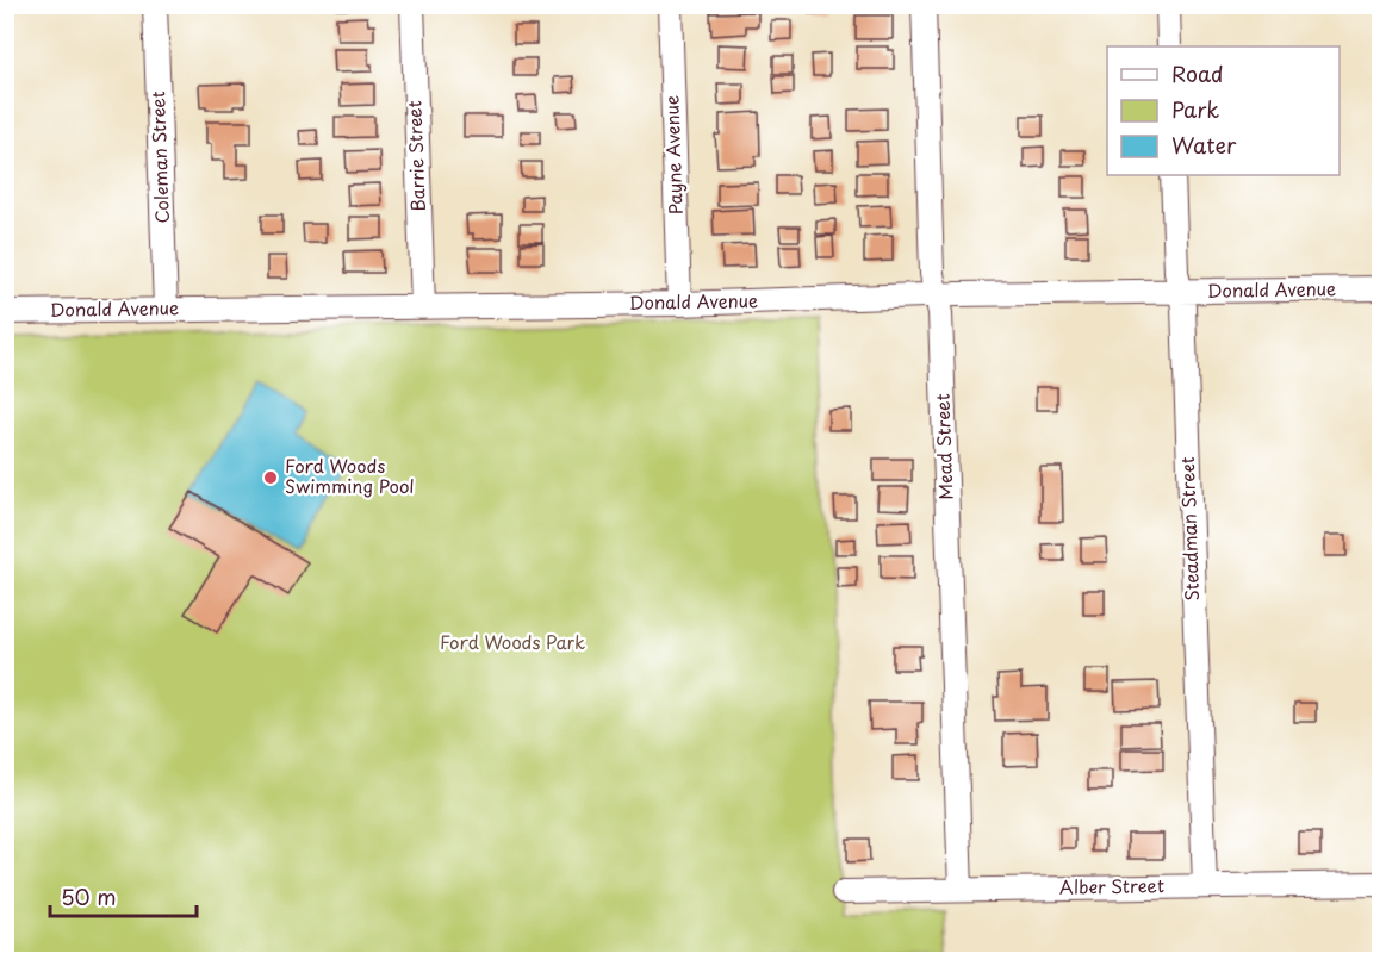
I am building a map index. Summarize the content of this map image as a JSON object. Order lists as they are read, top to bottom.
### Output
{
  "streets": {
    "street": [
      "Payne Avenue",
      "Barrie Street",
      "Coleman Street",
      "Donald Avenue",
      "Mead Street",
      "Steadman Street",
      "Alber Street"
    ]
  },
  "crossings": [
    ["Payne Avenue", "Donald Avenue"],
    ["Barrie Street", "Donald Avenue"],
    ["Coleman Street", "Donald Avenue"],
    ["Donald Avenue", "Mead Street"],
    ["Donald Avenue", "Steadman Street"],
    ["Mead Street", "Alber Street"],
    ["Steadman Street", "Alber Street"]
  ],
  "parks": ["Ford Woods Park"],
  "places": ["Ford Woods Swimming Pool"],
  "legend": ["Road", "Park", "Water"],
  "scale_bar": "50 m"
}
